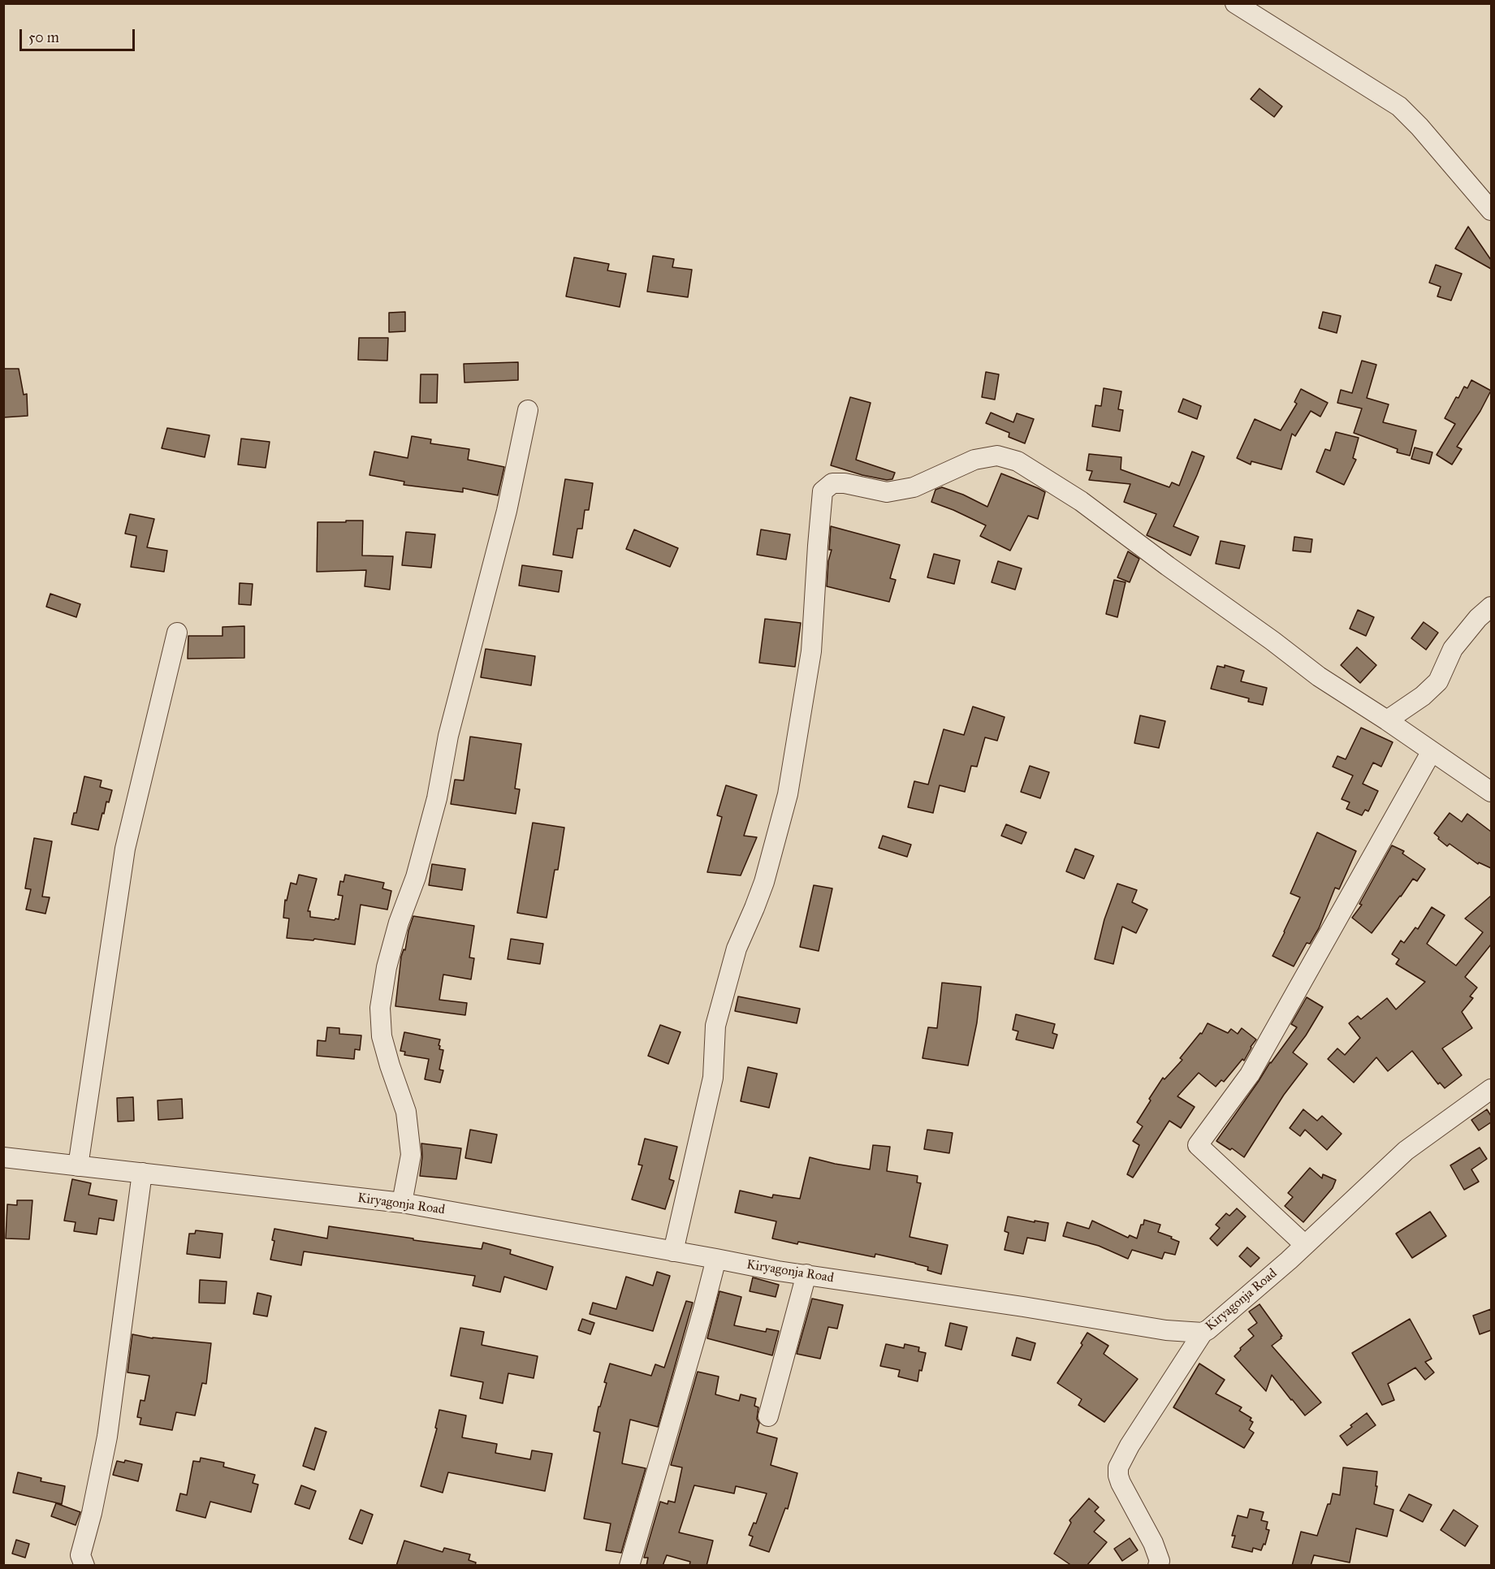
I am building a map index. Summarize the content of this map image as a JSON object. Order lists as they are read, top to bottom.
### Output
{
  "streets": {
    "street": ["Kiryagonja Road"]
  },
  "scale_bar": "50 m"
}
